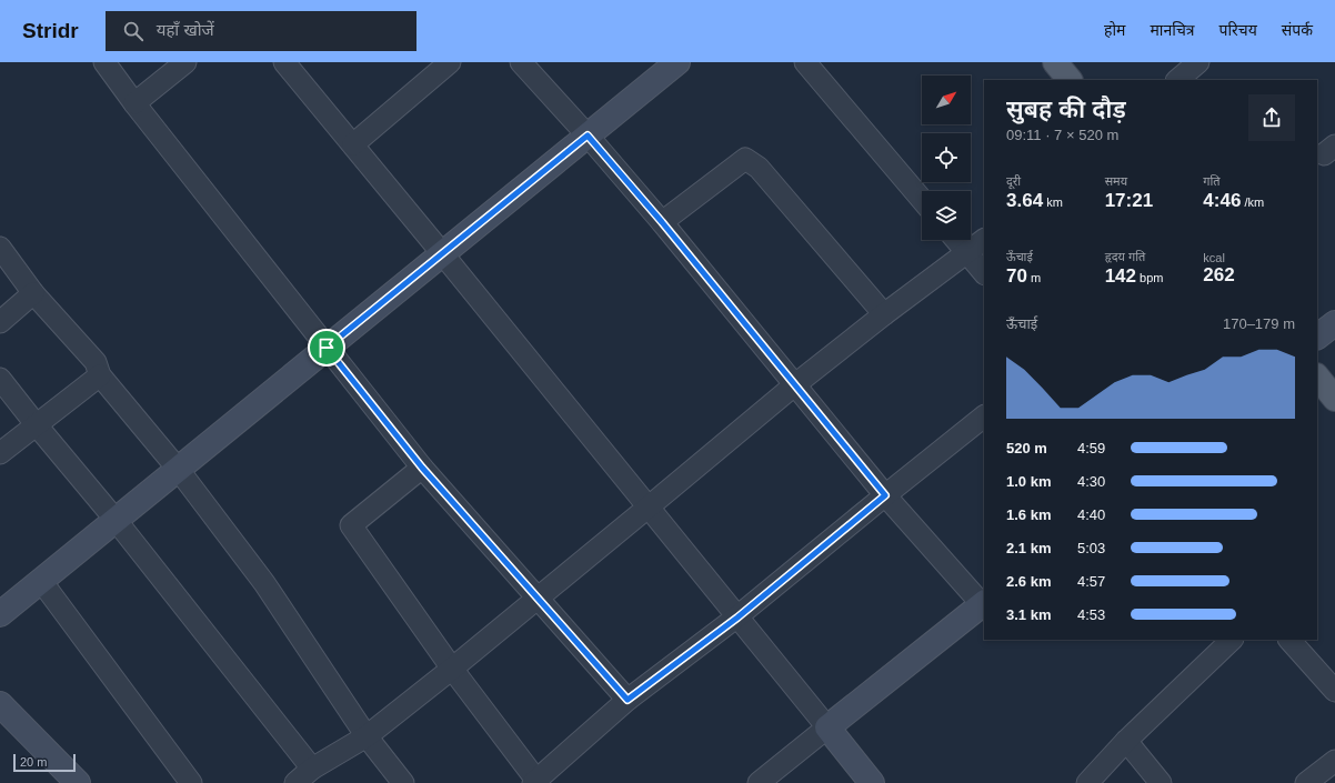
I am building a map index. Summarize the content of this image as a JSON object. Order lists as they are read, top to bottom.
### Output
{
  "scale_bar": "20 m",
  "north": "top right",
  "page": {
    "header": "Stridr",
    "search": "यहाँ खोजें",
    "nav": [
      "होम",
      "मानचित्र",
      "परिचय",
      "संपर्क"
    ],
    "heading": ["सुबह की दौड़", "09:11 · 7 × 520 m"],
    "stats": [
      ["दूरी", "3.64 km"],
      ["समय", "17:21"],
      ["गति", "4:46 /km"],
      ["ऊँचाई", "70 m"],
      ["हृदय गति", "142 bpm"],
      ["kcal", "262"]
    ],
    "chart": ["ऊँचाई", "170–179 m"],
    "list": [
      {
        "name": "520 m",
        "note": "4:59"
      },
      {
        "name": "1.0 km",
        "note": "4:30"
      },
      {
        "name": "1.6 km",
        "note": "4:40"
      },
      {
        "name": "2.1 km",
        "note": "5:03"
      },
      {
        "name": "2.6 km",
        "note": "4:57"
      },
      {
        "name": "3.1 km",
        "note": "4:53"
      }
    ],
    "scale": "20 m"
  }
}
